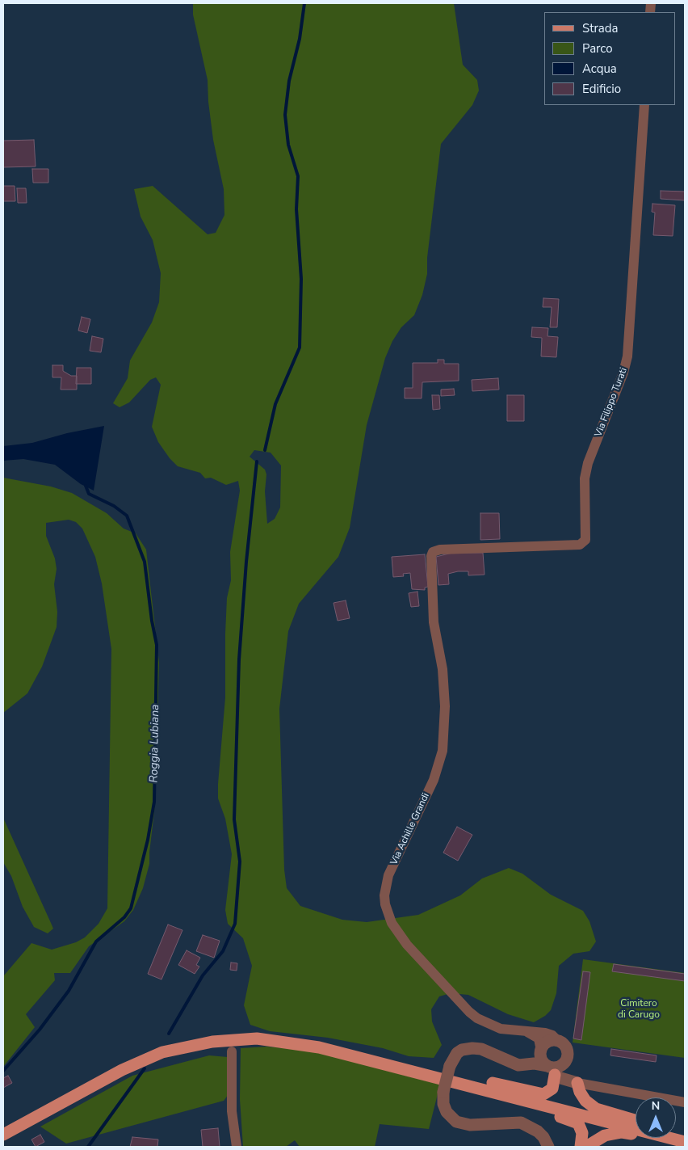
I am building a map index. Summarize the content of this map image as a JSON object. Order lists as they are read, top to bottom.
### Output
{
  "streets": {
    "street": ["Via Filippo Turati", "Via Achille Grandi"]
  },
  "crossings": [
    ["Via Filippo Turati", "Via Achille Grandi"]
  ],
  "water": ["Roggia Lubiana"],
  "parks": ["Cimitero di Carugo"],
  "legend": [
    "Strada",
    "Parco",
    "Acqua",
    "Edificio"
  ],
  "north": "top"
}
